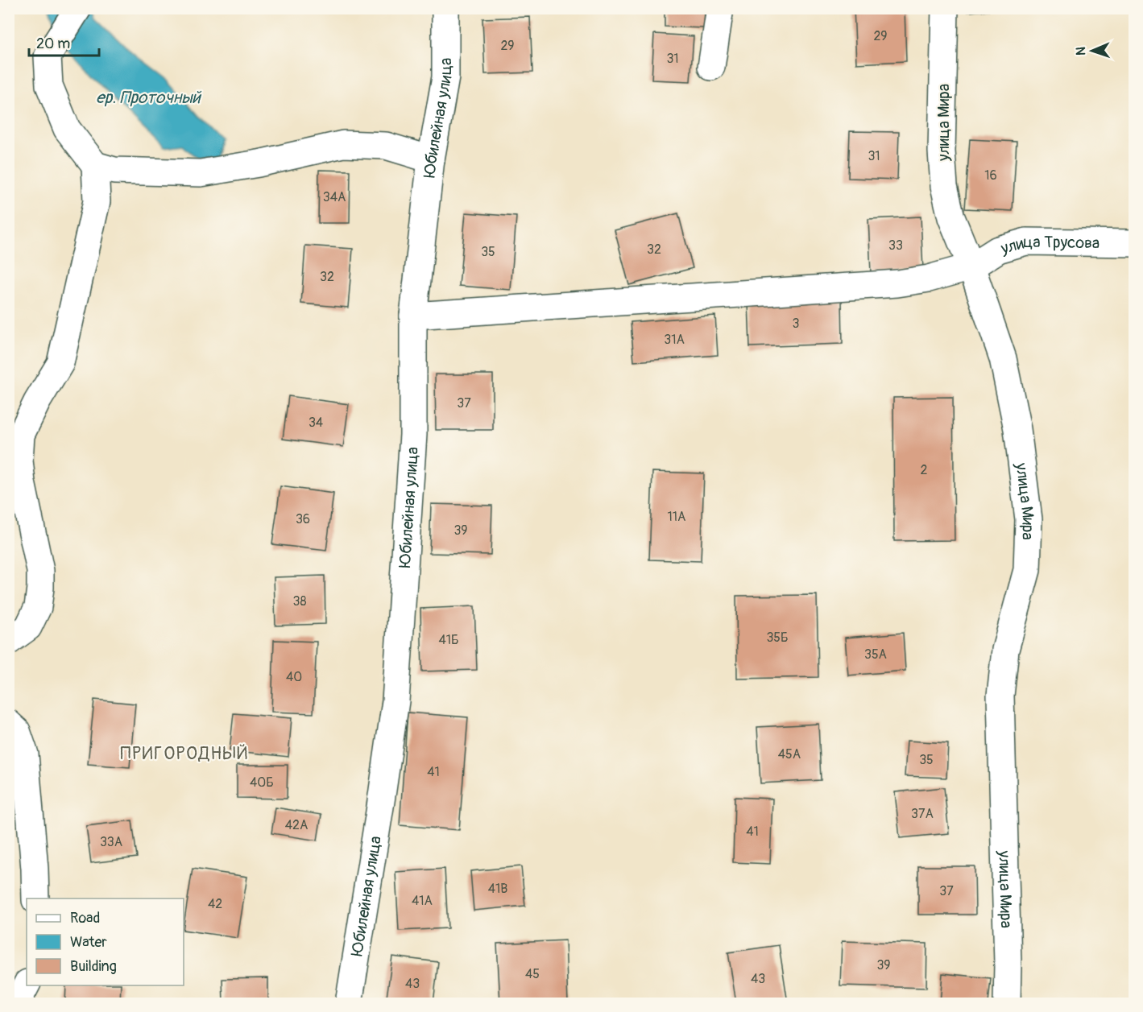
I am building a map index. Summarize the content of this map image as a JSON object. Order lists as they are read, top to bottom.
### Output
{
  "streets": {
    "street": ["Юбилейная улица", "улица Мира", "улица Трусова"]
  },
  "crossings": [
    ["Юбилейная улица", "улица Трусова"],
    ["улица Мира", "улица Трусова"]
  ],
  "districts": ["ПРИГОРОДНЫЙ"],
  "water": ["ер. Проточный"],
  "house_numbers": [
    "29",
    "29",
    "31",
    "31",
    "16",
    "34А",
    "33",
    "32",
    "35",
    "32",
    "3",
    "31А",
    "37",
    "34",
    "2",
    "11А",
    "36",
    "39",
    "38",
    "35Б",
    "41Б",
    "35А",
    "40",
    "45А",
    "35",
    "41",
    "40Б",
    "37А",
    "42А",
    "41",
    "33А",
    "41В",
    "37",
    "41А",
    "42",
    "39",
    "45",
    "43",
    "43"
  ],
  "legend": ["Road", "Water", "Building"],
  "scale_bar": "20 m",
  "north": "left"
}
